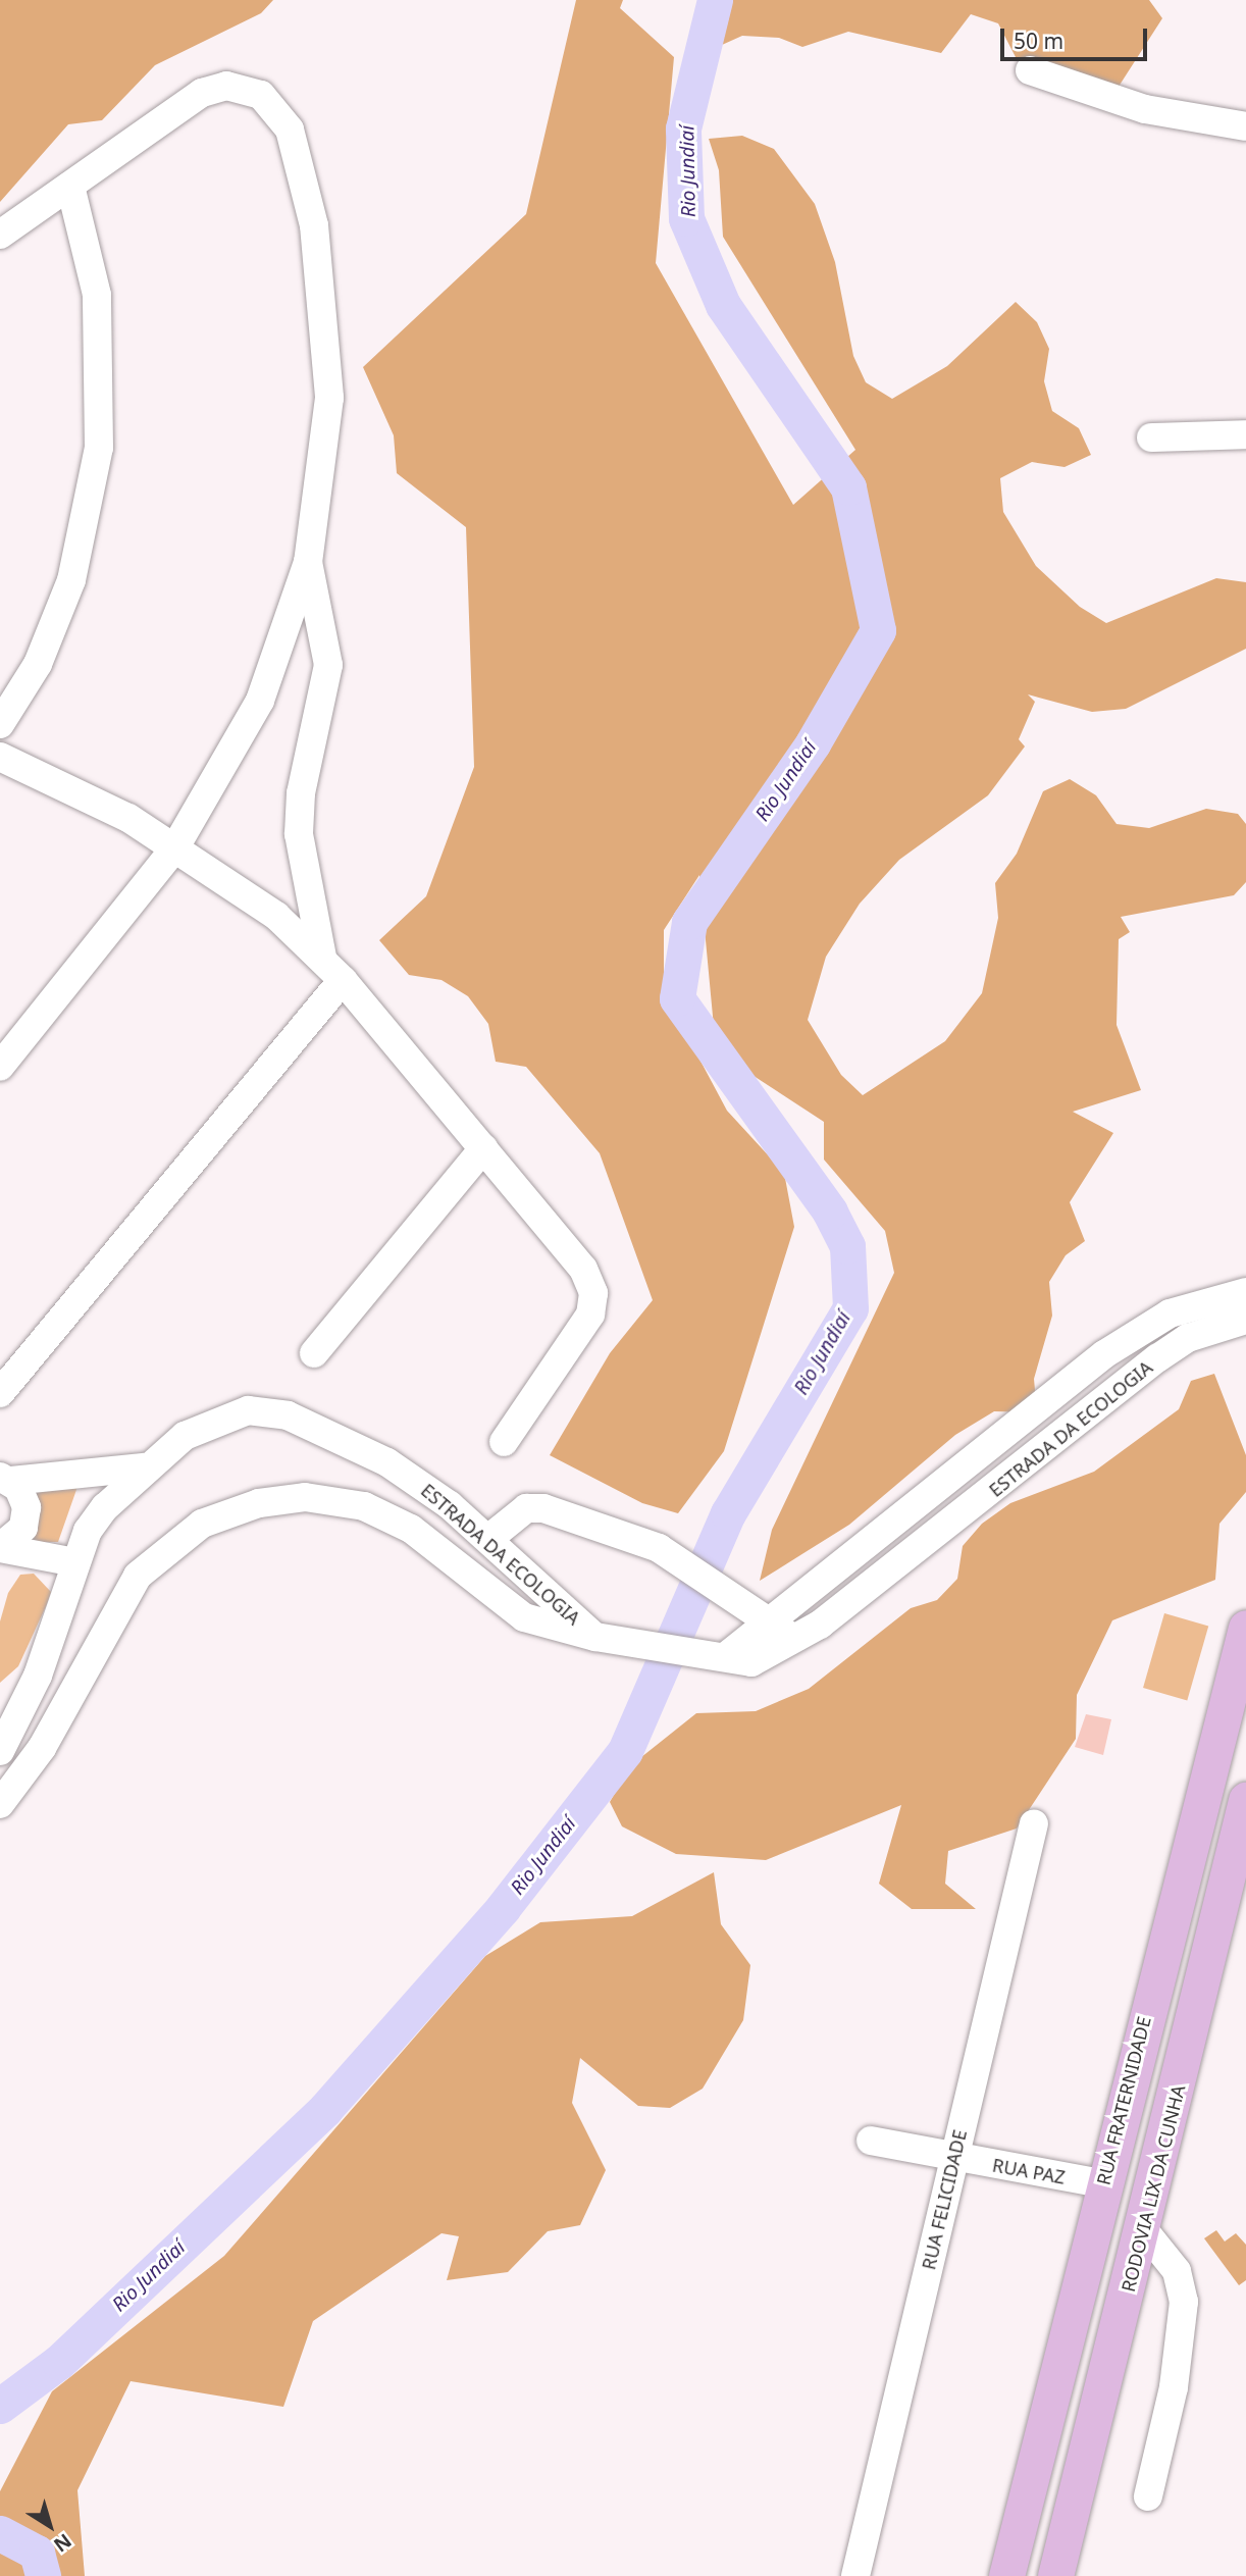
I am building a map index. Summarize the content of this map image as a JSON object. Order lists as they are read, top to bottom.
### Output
{
  "streets": {
    "main road": ["RUA FRATERNIDADE", "RODOVIA LIX DA CUNHA"],
    "street": ["ESTRADA DA ECOLOGIA", "RUA PAZ", "RUA FELICIDADE"]
  },
  "crossings": [
    ["RUA FRATERNIDADE", "RUA PAZ"],
    ["RUA PAZ", "RUA FELICIDADE"]
  ],
  "water": ["Rio Jundiaí"],
  "scale_bar": "50 m",
  "north": "bottom right"
}
